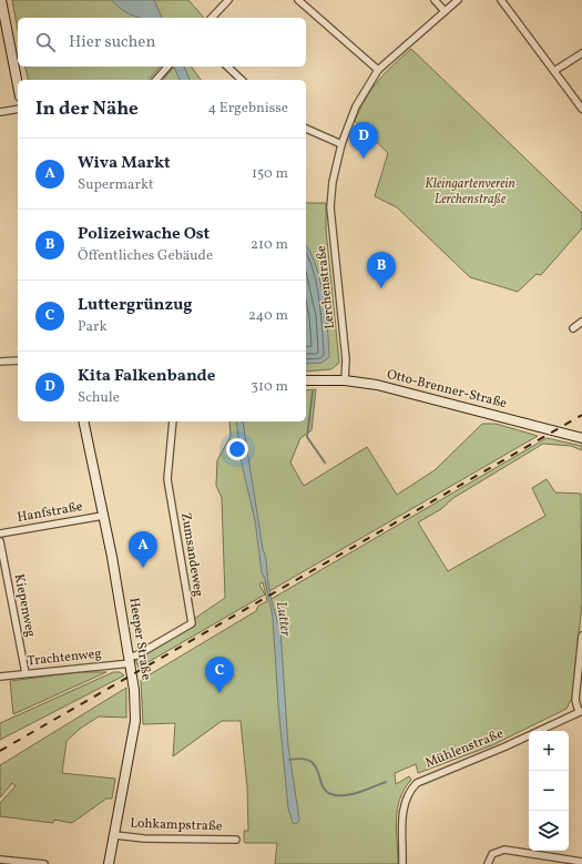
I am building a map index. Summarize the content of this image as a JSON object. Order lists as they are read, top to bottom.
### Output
{
  "streets": {
    "main road": ["Otto-Brenner-Straße", "Heeper Straße"],
    "street": [
      "Lerchenstraße",
      "Hanfstraße",
      "Zumsandeweg",
      "Kiepenweg",
      "Trachtenweg",
      "Mühlenstraße",
      "Lohkampstraße"
    ]
  },
  "crossings": [
    ["Lerchenstraße", "Otto-Brenner-Straße"],
    ["Hanfstraße", "Heeper Straße"],
    ["Zumsandeweg", "Heeper Straße"],
    ["Zumsandeweg", "Trachtenweg"],
    ["Kiepenweg", "Trachtenweg"],
    ["Heeper Straße", "Trachtenweg"],
    ["Heeper Straße", "Lohkampstraße"]
  ],
  "water": ["Lutter"],
  "parks": ["Kleingartenverein Lerchenstraße"],
  "page": {
    "search": "Hier suchen",
    "heading": ["In der Nähe", "4 Ergebnisse"],
    "pins": [
      "D",
      "B",
      "A",
      "C"
    ],
    "list": [
      {
        "mark": "A",
        "name": "Wiva Markt",
        "note": "Supermarkt",
        "value": "150 m"
      },
      {
        "mark": "B",
        "name": "Polizeiwache Ost",
        "note": "Öffentliches Gebäude",
        "value": "210 m"
      },
      {
        "mark": "C",
        "name": "Luttergrünzug",
        "note": "Park",
        "value": "240 m"
      },
      {
        "mark": "D",
        "name": "Kita Falkenbande",
        "note": "Schule",
        "value": "310 m"
      }
    ],
    "map_buttons": ["+", "−"]
  }
}
